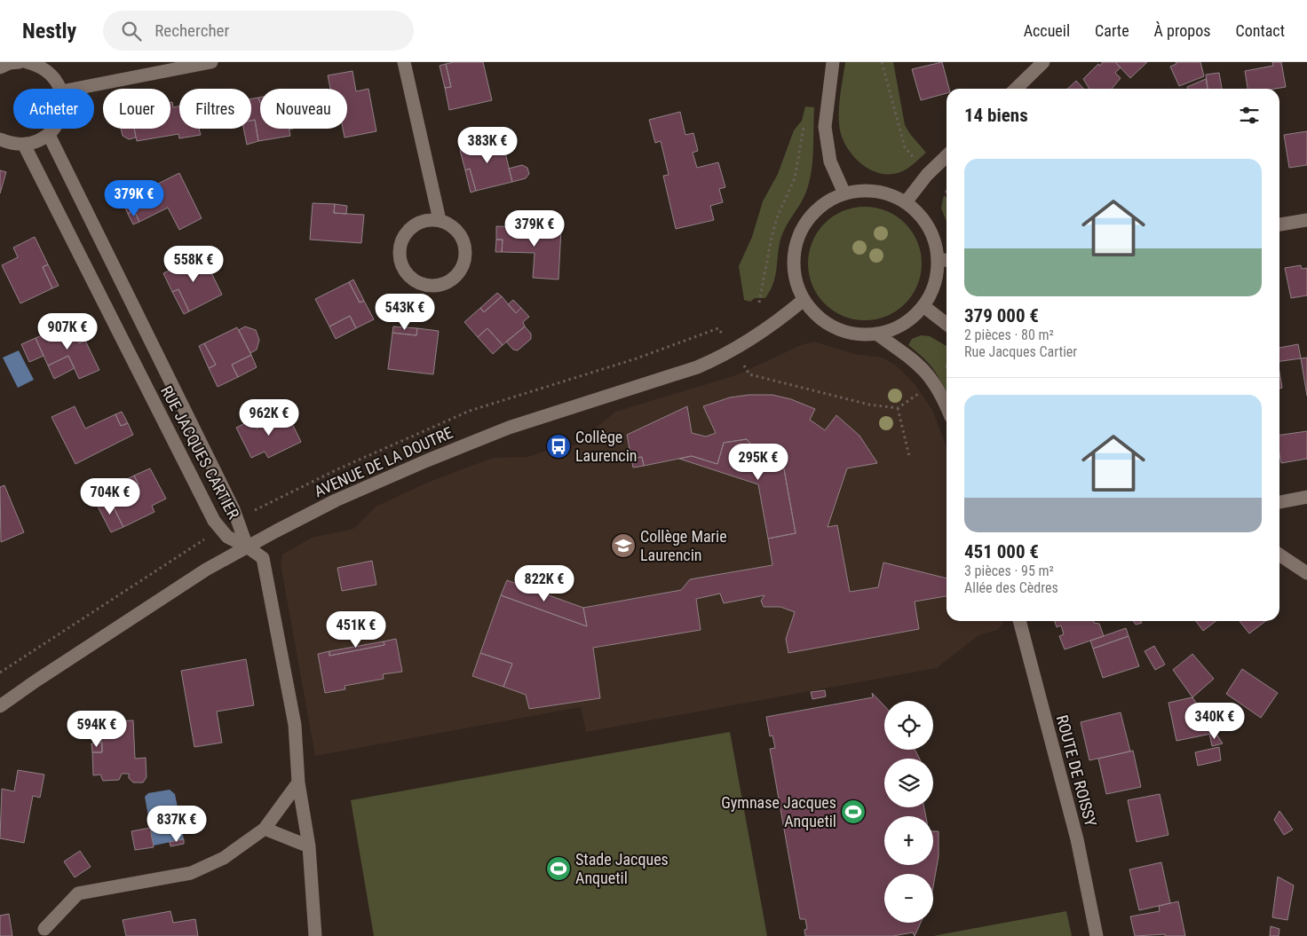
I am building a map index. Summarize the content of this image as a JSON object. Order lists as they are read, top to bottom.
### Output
{
  "streets": {
    "street": ["RUE JACQUES CARTIER", "AVENUE DE LA DOUTRE", "ROUTE DE ROISSY"]
  },
  "crossings": [
    ["RUE JACQUES CARTIER", "AVENUE DE LA DOUTRE"]
  ],
  "places": {
    "bus stop": ["Collège Laurencin"],
    "school or university": ["Collège Marie Laurencin"],
    "sports": ["Gymnase Jacques Anquetil", "Stade Jacques Anquetil"]
  },
  "page": {
    "header": "Nestly",
    "search": "Rechercher",
    "nav": [
      "Accueil",
      "Carte",
      "À propos",
      "Contact"
    ],
    "chip": [
      "Acheter",
      "Louer",
      "Filtres",
      "Nouveau"
    ],
    "heading": "14 biens",
    "price": [
      "383K €",
      "379K €",
      "379K €",
      "558K €",
      "543K €",
      "907K €",
      "962K €",
      "295K €",
      "704K €",
      "822K €",
      "451K €",
      "340K €",
      "594K €",
      "837K €"
    ],
    "list": [
      {
        "name": "379 000 €",
        "note": "2 pièces · 80 m² · Rue Jacques Cartier"
      },
      {
        "name": "451 000 €",
        "note": "3 pièces · 95 m² · Allée des Cèdres"
      }
    ],
    "map_buttons": ["+", "−"]
  }
}
